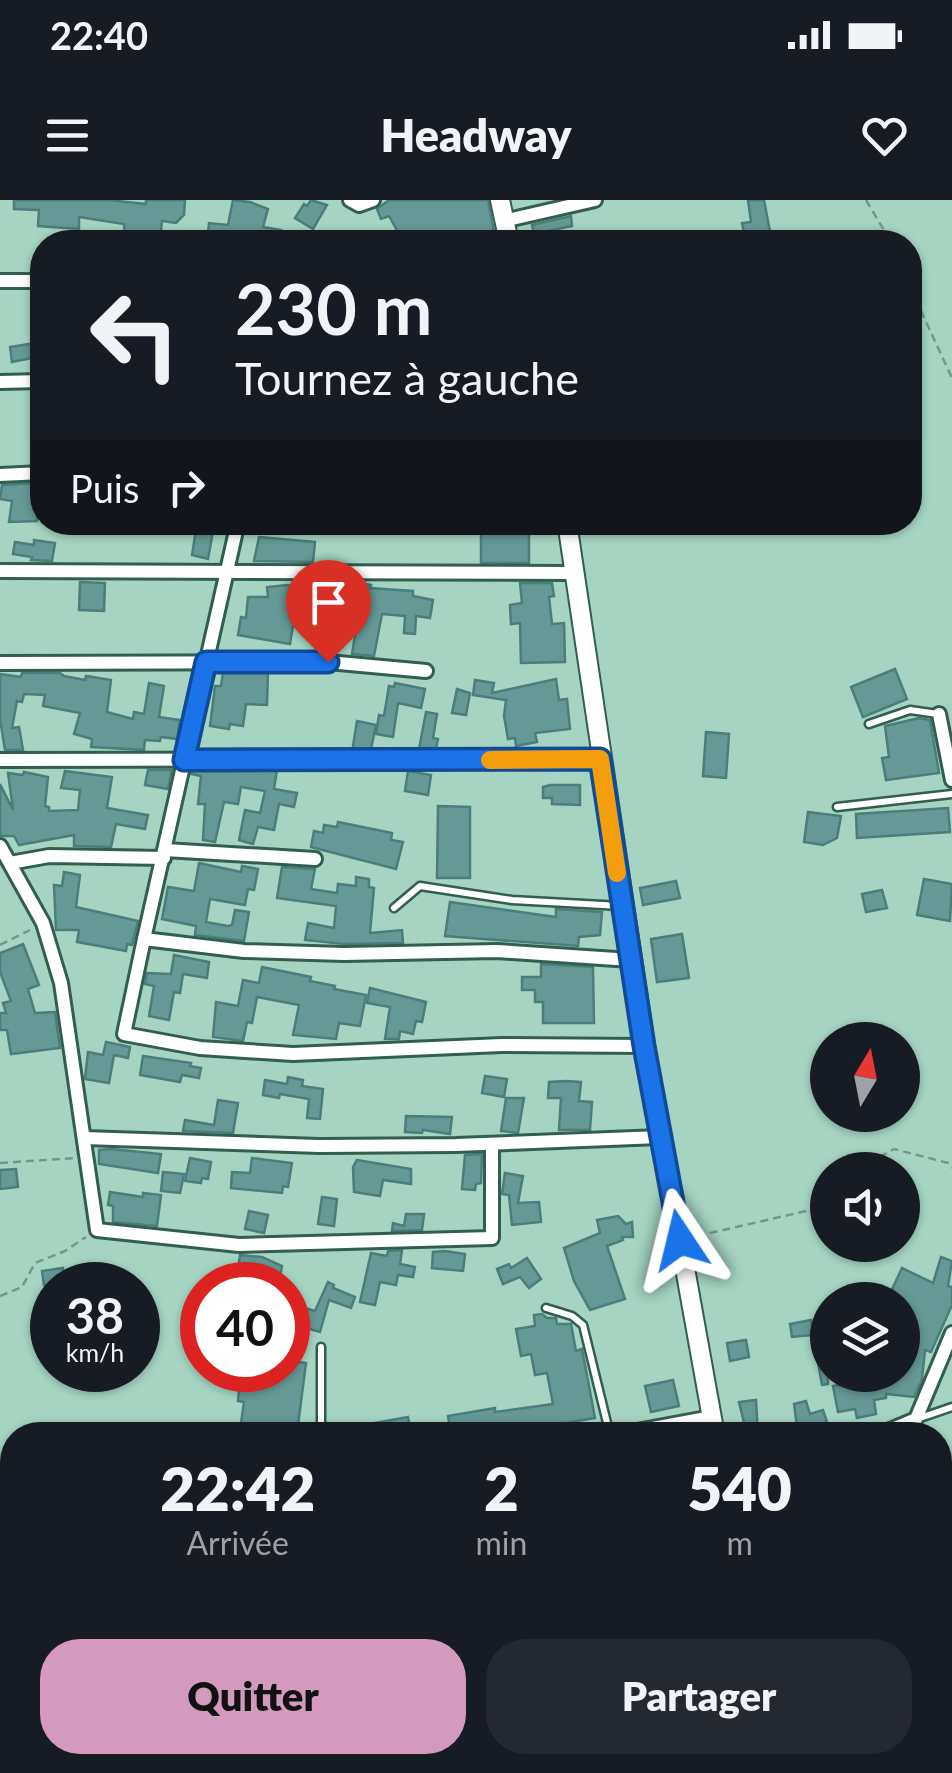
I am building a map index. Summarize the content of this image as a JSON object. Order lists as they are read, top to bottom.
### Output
{
  "north": "top",
  "page": {
    "status": "22:40",
    "header": "Headway",
    "turn": ["230 m", "Tournez à gauche"],
    "then": "Puis",
    "speed": "38 km/h",
    "limit": "40",
    "eta": [
      "22:42",
      "Arrivée",
      "2",
      "min",
      "540",
      "m"
    ],
    "buttons": ["Quitter", "Partager"]
  }
}
